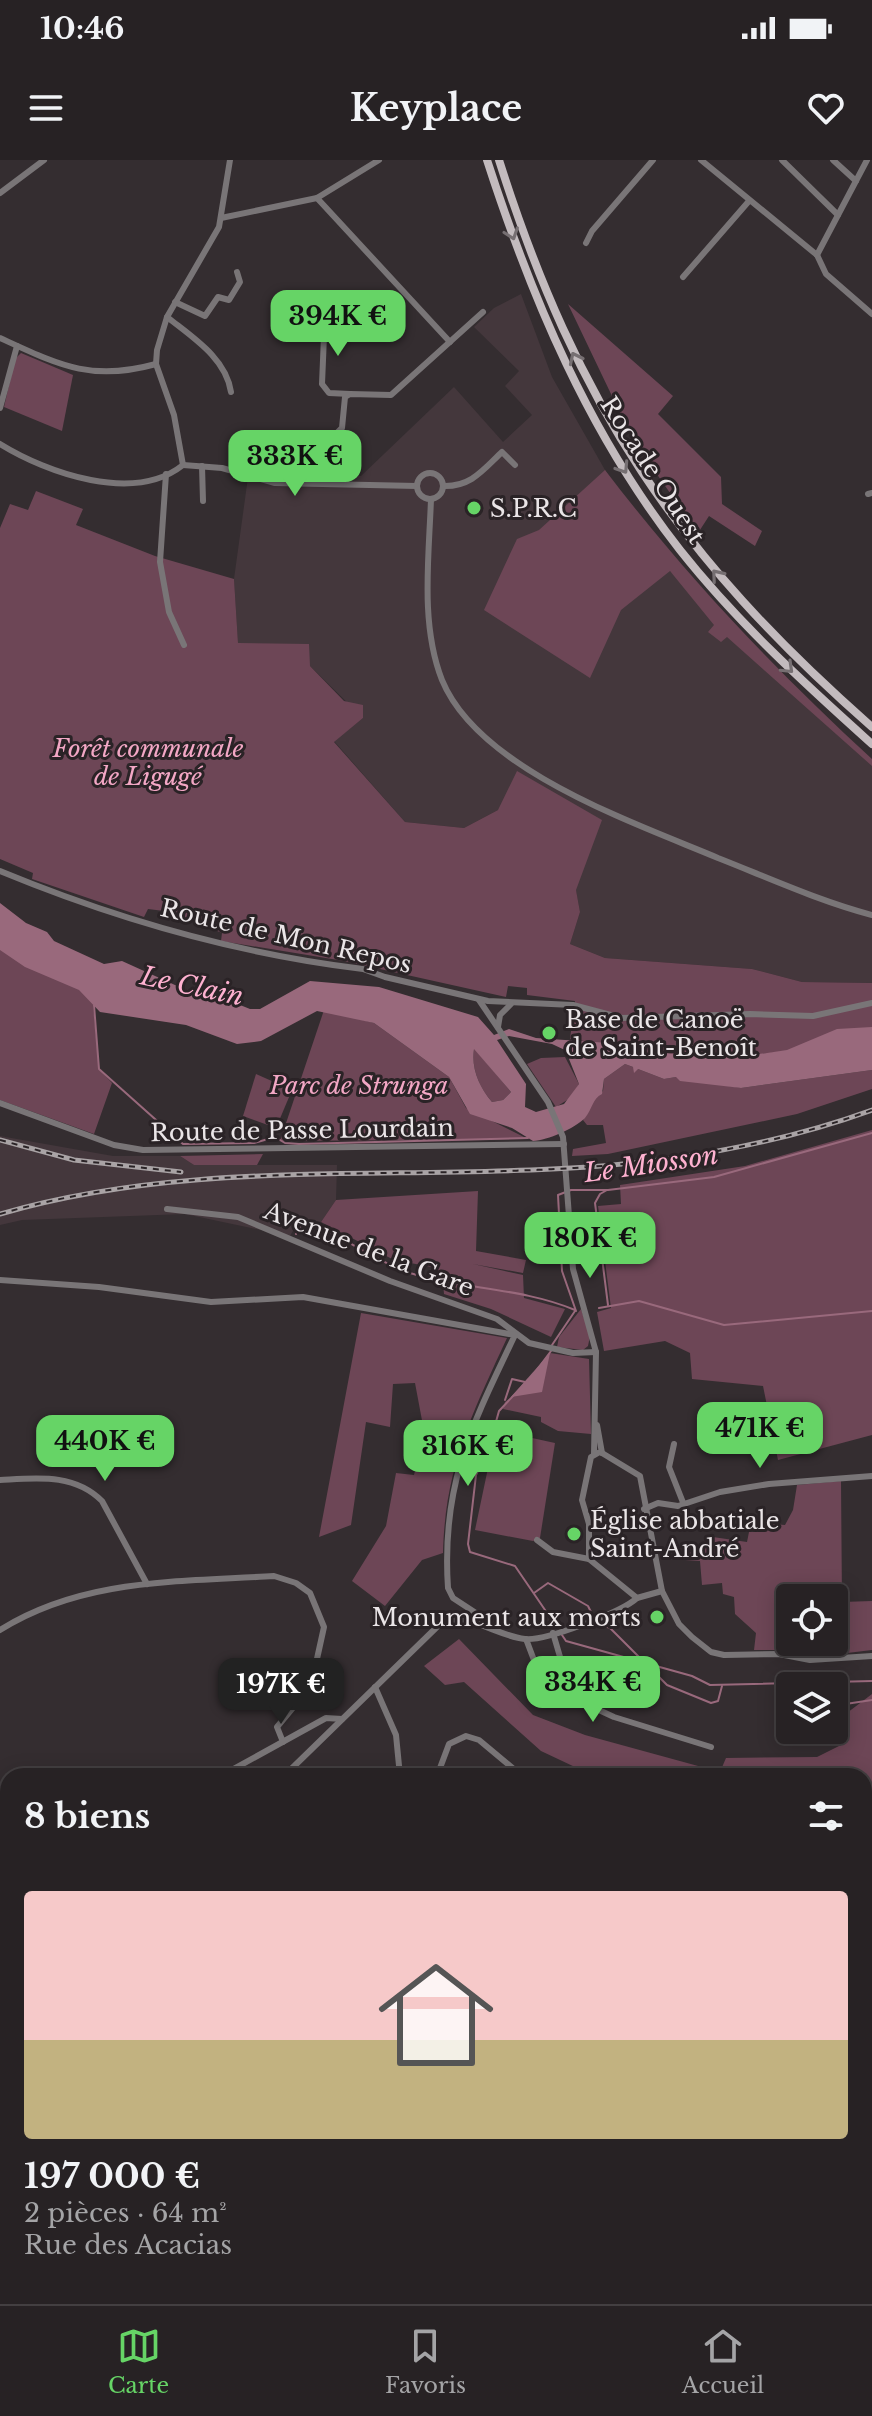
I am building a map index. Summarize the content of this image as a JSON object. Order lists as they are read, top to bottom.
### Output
{
  "streets": {
    "main road": ["Rocade Ouest"],
    "street": ["Route de Mon Repos", "Route de Passe Lourdain", "Avenue de la Gare"]
  },
  "water": ["Le Clain", "Le Miosson"],
  "parks": ["Forêt communale de Ligugé", "Parc de Strunga"],
  "places": [
    "S.P.R.C",
    "Base de Canoë de Saint-Benoît",
    "Église abbatiale Saint-André",
    "Monument aux morts"
  ],
  "page": {
    "status": "10:46",
    "header": "Keyplace",
    "price": [
      "394K €",
      "333K €",
      "180K €",
      "471K €",
      "440K €",
      "316K €",
      "334K €",
      "197K €"
    ],
    "heading": "8 biens",
    "list": [
      {
        "name": "197 000 €",
        "note": "2 pièces · 64 m² · Rue des Acacias"
      }
    ],
    "tabs": ["Carte", "Favoris", "Accueil"]
  }
}
